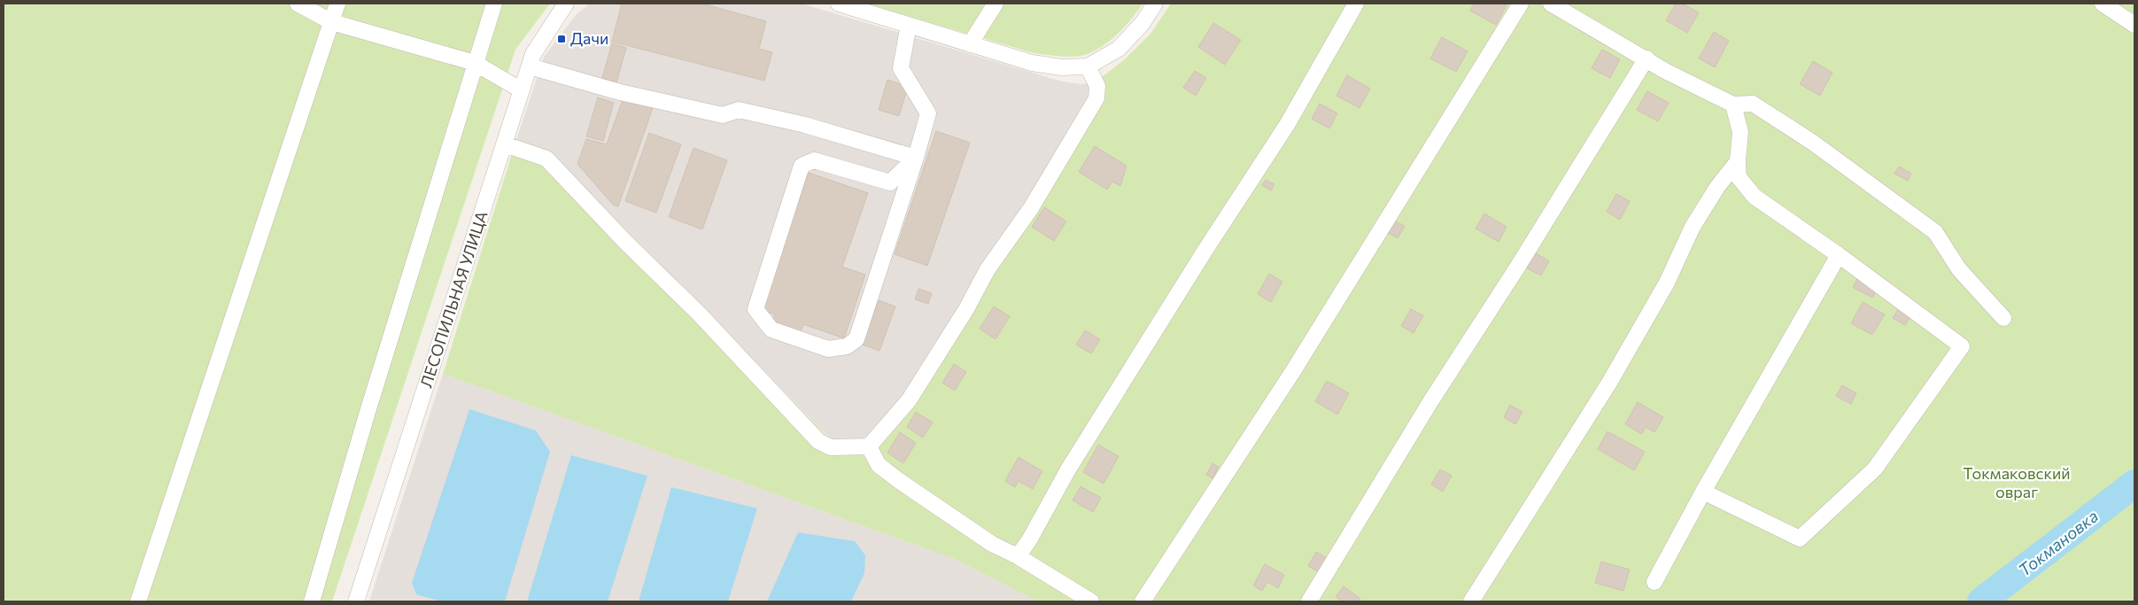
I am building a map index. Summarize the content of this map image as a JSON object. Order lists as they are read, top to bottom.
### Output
{
  "streets": {
    "street": ["ЛЕСОПИЛЬНАЯ УЛИЦА"]
  },
  "water": ["Токмановка"],
  "parks": ["Токмаковский овраг"],
  "places": {
    "transit": ["Дачи"]
  }
}
